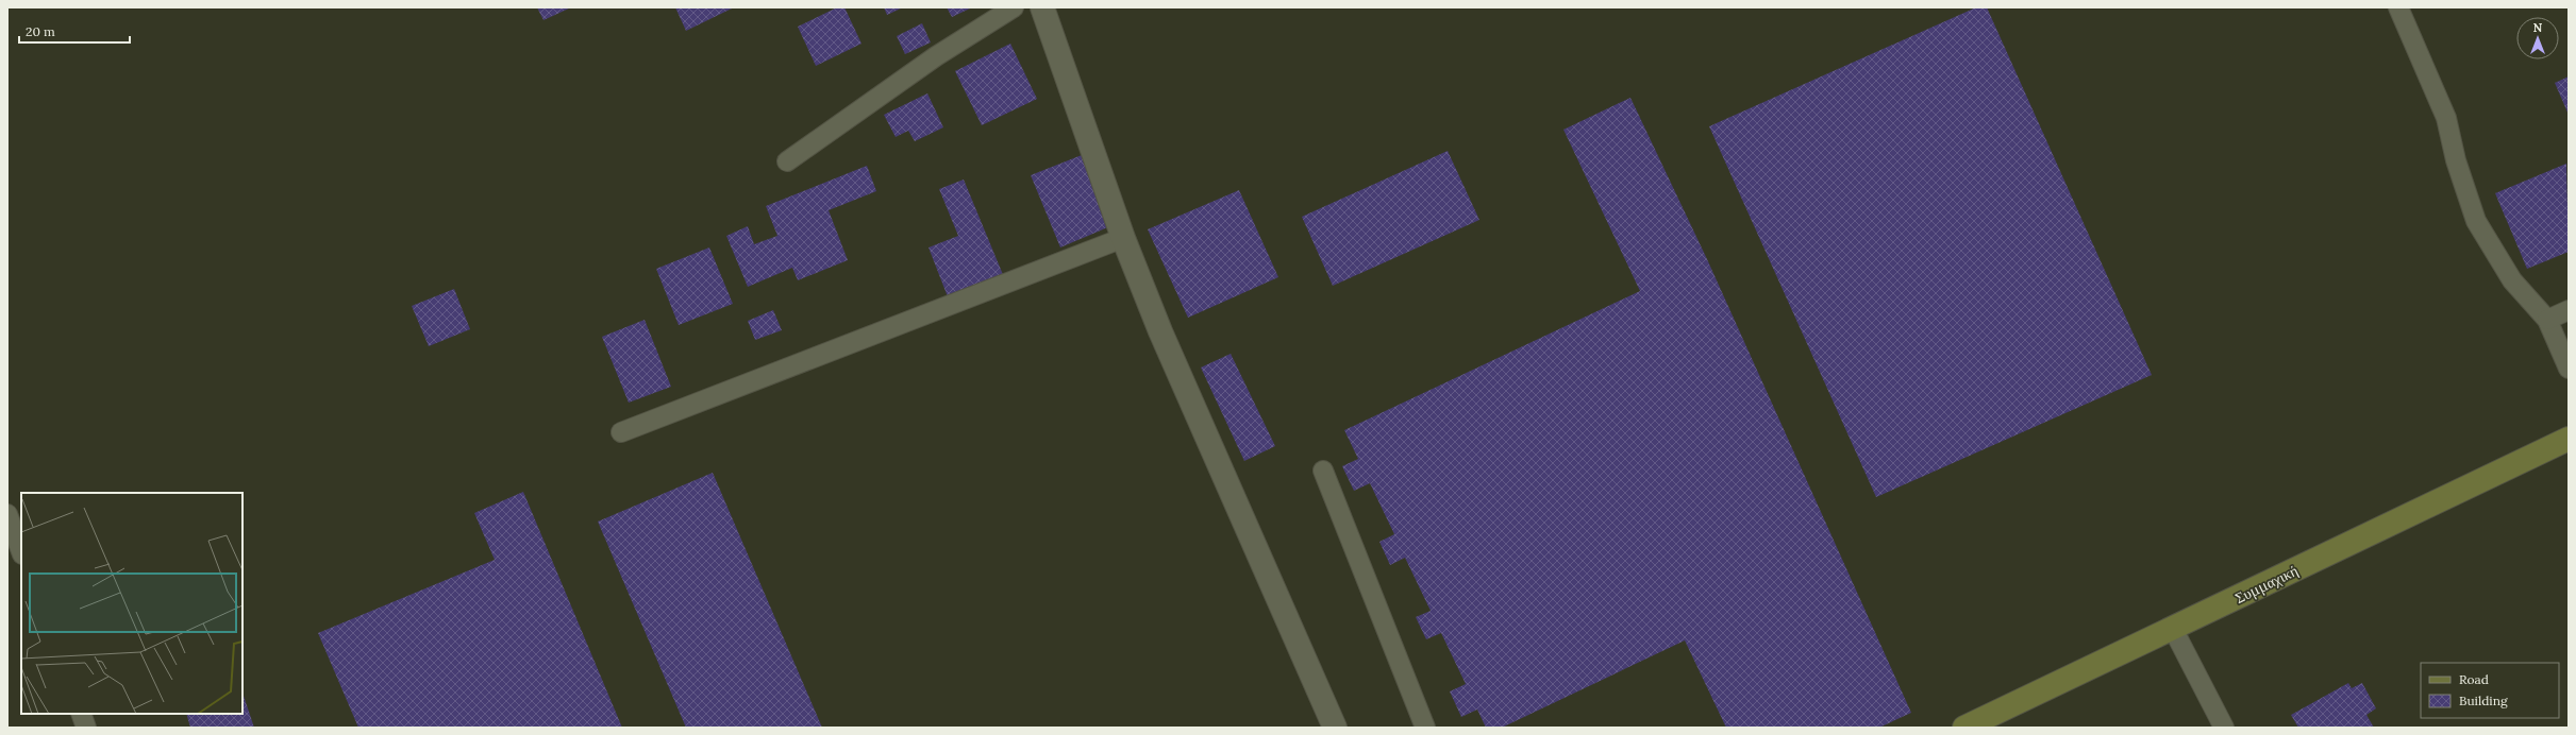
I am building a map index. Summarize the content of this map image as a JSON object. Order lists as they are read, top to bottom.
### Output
{
  "streets": {
    "street": ["Συμμαχική"]
  },
  "legend": ["Road", "Building"],
  "scale_bar": "20 m",
  "north": "top"
}
